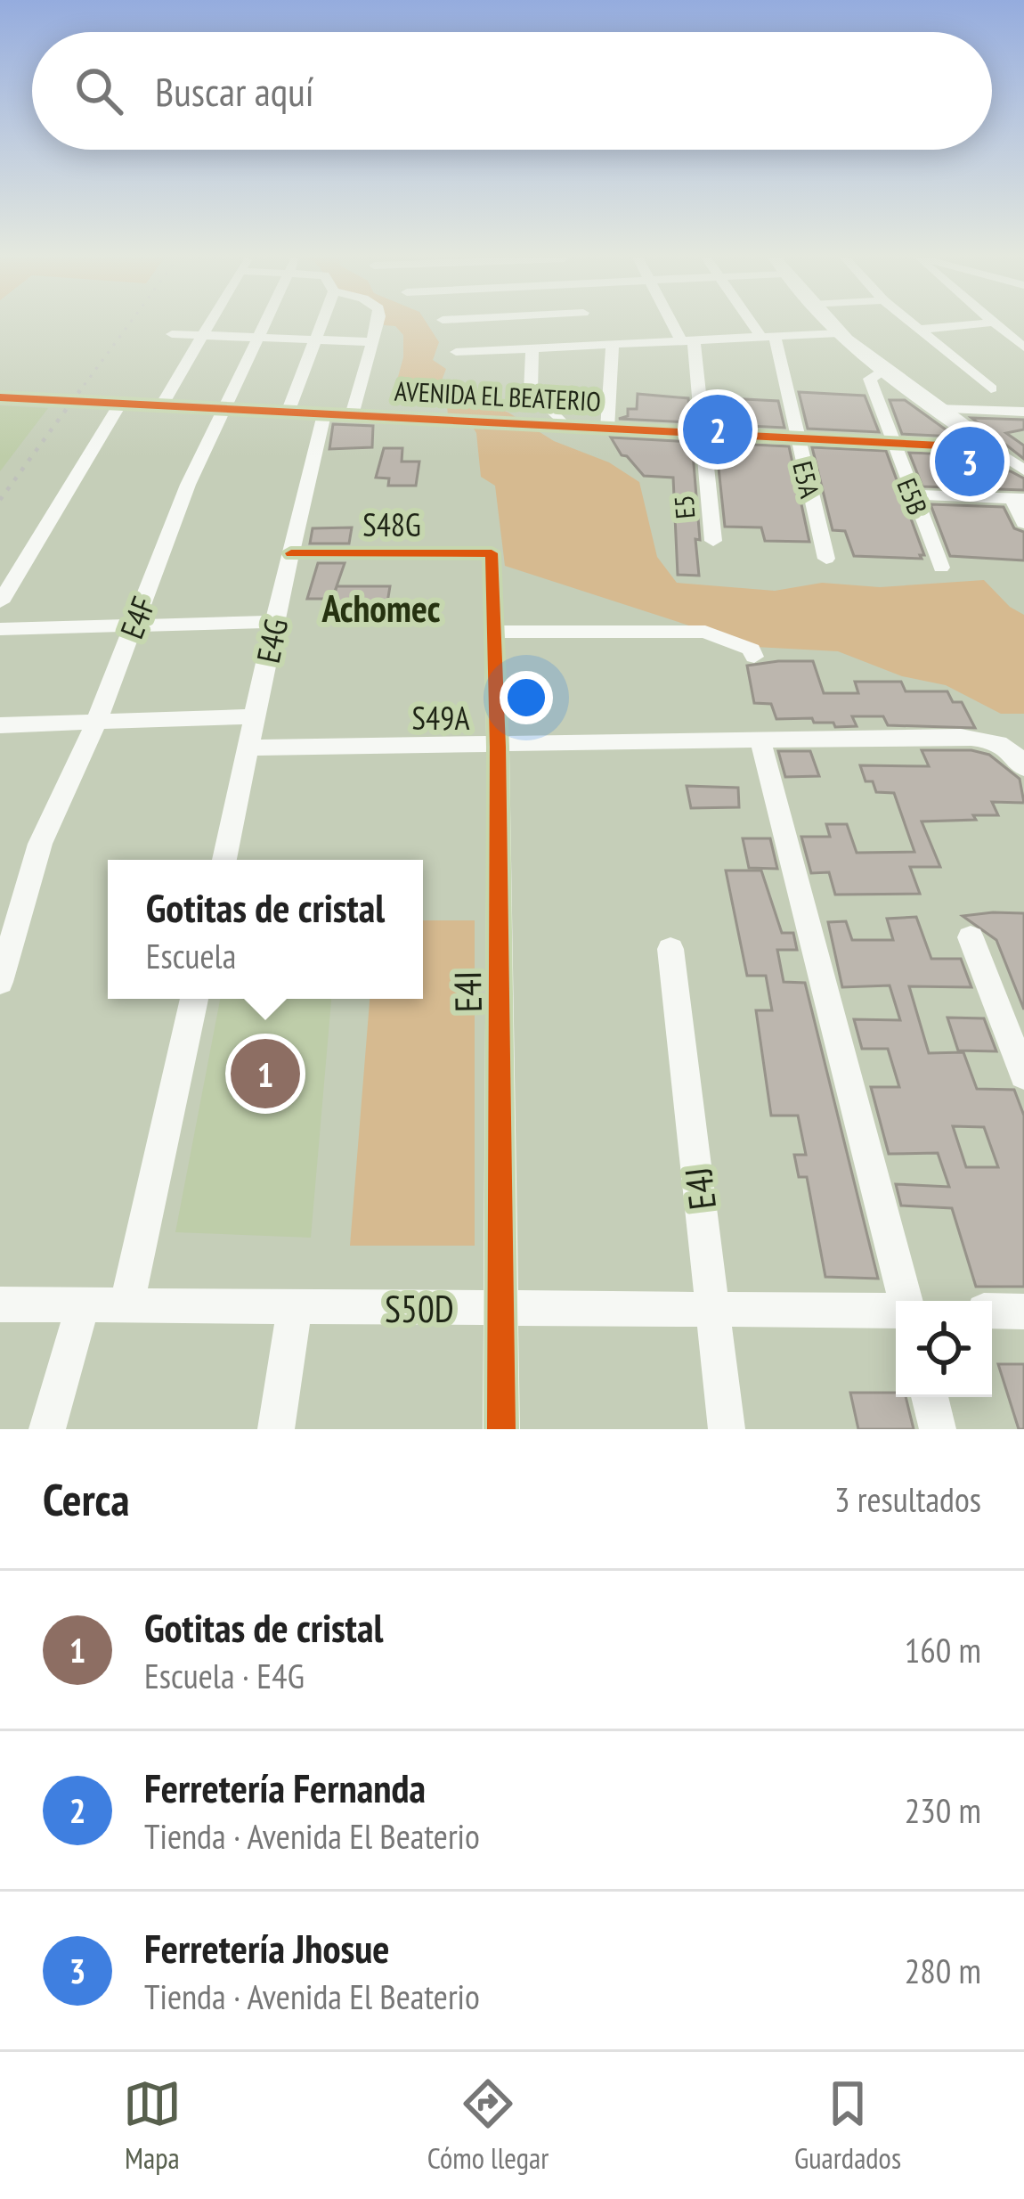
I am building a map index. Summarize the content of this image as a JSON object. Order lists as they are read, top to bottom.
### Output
{
  "streets": {
    "street": [
      "AVENIDA EL BEATERIO",
      "E5A",
      "E5B",
      "E5",
      "S48G",
      "E4F",
      "E4G",
      "S49A",
      "E4I",
      "E4J",
      "S50D"
    ]
  },
  "crossings": [
    ["AVENIDA EL BEATERIO", "E5A"],
    ["AVENIDA EL BEATERIO", "E5B"],
    ["AVENIDA EL BEATERIO", "E5"],
    ["AVENIDA EL BEATERIO", "E4F"],
    ["AVENIDA EL BEATERIO", "E4G"],
    ["S48G", "E4G"],
    ["S48G", "E4I"],
    ["E4G", "S49A"],
    ["S49A", "E4I"],
    ["E4I", "S50D"],
    ["E4J", "S50D"]
  ],
  "districts": ["Achomec"],
  "page": {
    "search": "Buscar aquí",
    "pins": ["2", "3", "1"],
    "popup": ["Gotitas de cristal", "Escuela"],
    "heading": ["Cerca", "3 resultados"],
    "list": [
      {
        "mark": "1",
        "name": "Gotitas de cristal",
        "note": "Escuela · E4G",
        "value": "160 m"
      },
      {
        "mark": "2",
        "name": "Ferretería Fernanda",
        "note": "Tienda · Avenida El Beaterio",
        "value": "230 m"
      },
      {
        "mark": "3",
        "name": "Ferretería Jhosue",
        "note": "Tienda · Avenida El Beaterio",
        "value": "280 m"
      }
    ],
    "nav": ["Mapa", "Cómo llegar", "Guardados"]
  }
}
